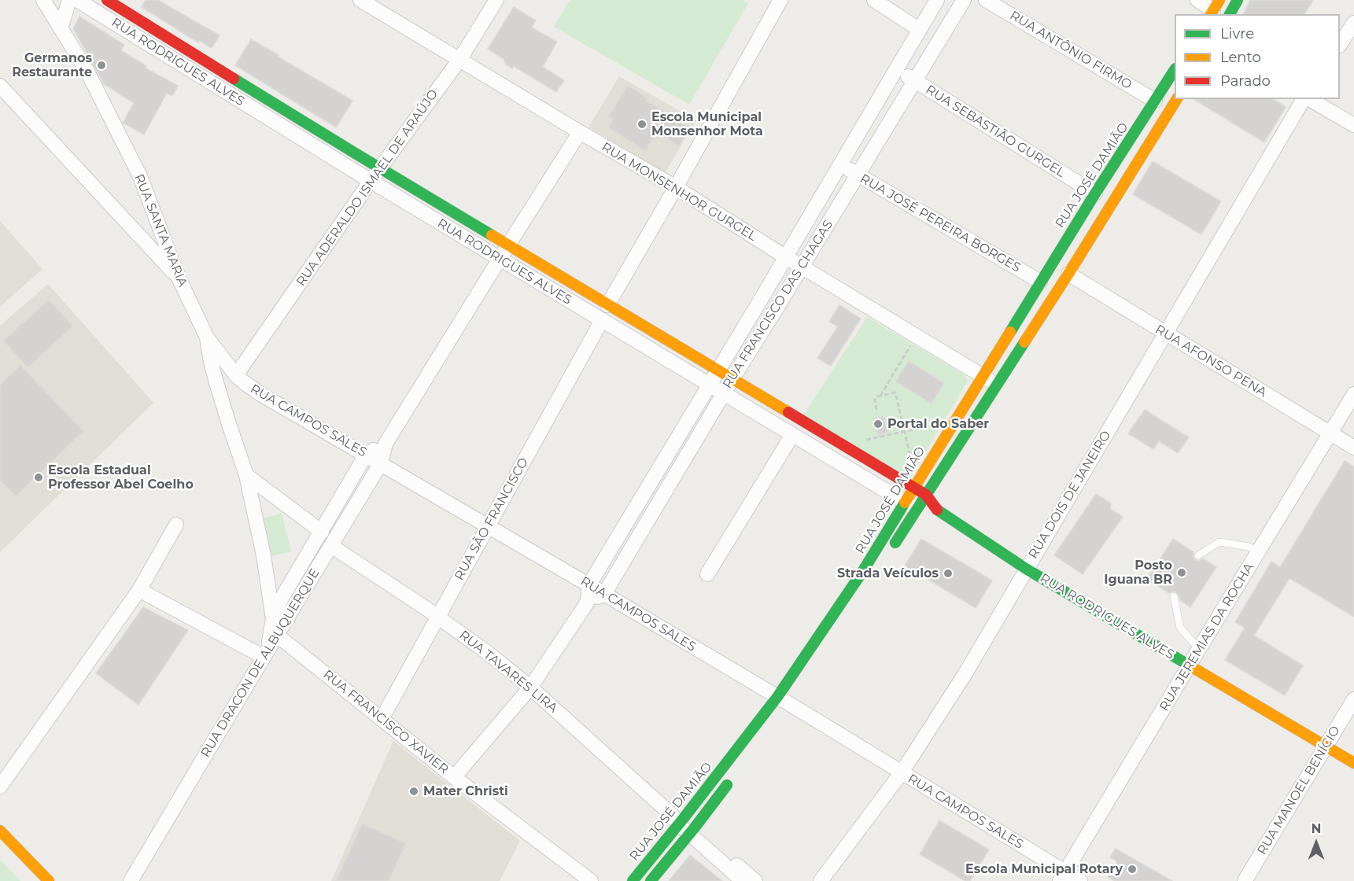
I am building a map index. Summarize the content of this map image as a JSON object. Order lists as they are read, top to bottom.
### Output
{
  "streets": {
    "street": [
      "RUA ANTÔNIO FIRMO",
      "RUA RODRIGUES ALVES",
      "RUA SEBASTIÃO GURGEL",
      "RUA JOSÉ DAMIÃO",
      "RUA ADERALDO ISMAEL DE ARAÚJO",
      "RUA MONSENHOR GURGEL",
      "RUA JOSÉ PEREIRA BORGES",
      "RUA SANTA MARIA",
      "RUA FRANCISCO DAS CHAGAS",
      "RUA AFONSO PENA",
      "RUA CAMPOS SALES",
      "RUA DOIS DE JANEIRO",
      "RUA SÃO FRANCISCO",
      "RUA JEREMIAS DA ROCHA",
      "RUA DRACON DE ALBUQUERQUE",
      "RUA TAVARES LIRA",
      "RUA FRANCISCO XAVIER",
      "RUA MANOEL BENÍCIO"
    ]
  },
  "crossings": [
    ["RUA ANTÔNIO FIRMO", "RUA JOSÉ DAMIÃO"],
    ["RUA RODRIGUES ALVES", "RUA JOSÉ DAMIÃO"],
    ["RUA RODRIGUES ALVES", "RUA ADERALDO ISMAEL DE ARAÚJO"],
    ["RUA RODRIGUES ALVES", "RUA FRANCISCO DAS CHAGAS"],
    ["RUA RODRIGUES ALVES", "RUA DOIS DE JANEIRO"],
    ["RUA RODRIGUES ALVES", "RUA SÃO FRANCISCO"],
    ["RUA RODRIGUES ALVES", "RUA JEREMIAS DA ROCHA"],
    ["RUA RODRIGUES ALVES", "RUA DRACON DE ALBUQUERQUE"],
    ["RUA RODRIGUES ALVES", "RUA MANOEL BENÍCIO"],
    ["RUA SEBASTIÃO GURGEL", "RUA JOSÉ DAMIÃO"],
    ["RUA SEBASTIÃO GURGEL", "RUA FRANCISCO DAS CHAGAS"],
    ["RUA JOSÉ DAMIÃO", "RUA MONSENHOR GURGEL"],
    ["RUA JOSÉ DAMIÃO", "RUA JOSÉ PEREIRA BORGES"],
    ["RUA JOSÉ DAMIÃO", "RUA AFONSO PENA"],
    ["RUA JOSÉ DAMIÃO", "RUA CAMPOS SALES"],
    ["RUA JOSÉ DAMIÃO", "RUA TAVARES LIRA"],
    ["RUA ADERALDO ISMAEL DE ARAÚJO", "RUA MONSENHOR GURGEL"],
    ["RUA ADERALDO ISMAEL DE ARAÚJO", "RUA CAMPOS SALES"],
    ["RUA MONSENHOR GURGEL", "RUA FRANCISCO DAS CHAGAS"],
    ["RUA MONSENHOR GURGEL", "RUA DRACON DE ALBUQUERQUE"],
    ["RUA JOSÉ PEREIRA BORGES", "RUA FRANCISCO DAS CHAGAS"],
    ["RUA SANTA MARIA", "RUA CAMPOS SALES"],
    ["RUA SANTA MARIA", "RUA DRACON DE ALBUQUERQUE"],
    ["RUA SANTA MARIA", "RUA FRANCISCO XAVIER"],
    ["RUA FRANCISCO DAS CHAGAS", "RUA CAMPOS SALES"],
    ["RUA FRANCISCO DAS CHAGAS", "RUA TAVARES LIRA"],
    ["RUA FRANCISCO DAS CHAGAS", "RUA FRANCISCO XAVIER"],
    ["RUA AFONSO PENA", "RUA DOIS DE JANEIRO"],
    ["RUA AFONSO PENA", "RUA JEREMIAS DA ROCHA"],
    ["RUA CAMPOS SALES", "RUA DOIS DE JANEIRO"],
    ["RUA CAMPOS SALES", "RUA SÃO FRANCISCO"],
    ["RUA CAMPOS SALES", "RUA JEREMIAS DA ROCHA"],
    ["RUA CAMPOS SALES", "RUA DRACON DE ALBUQUERQUE"],
    ["RUA SÃO FRANCISCO", "RUA TAVARES LIRA"],
    ["RUA SÃO FRANCISCO", "RUA FRANCISCO XAVIER"],
    ["RUA DRACON DE ALBUQUERQUE", "RUA TAVARES LIRA"],
    ["RUA DRACON DE ALBUQUERQUE", "RUA FRANCISCO XAVIER"]
  ],
  "places": [
    "Germanos Restaurante",
    "Escola Municipal Monsenhor Mota",
    "Portal do Saber",
    "Escola Estadual Professor Abel Coelho",
    "Posto Iguana BR",
    "Strada Veículos",
    "Mater Christi",
    "Escola Municipal Rotary"
  ],
  "legend": ["Livre", "Lento", "Parado"],
  "north": "top"
}
